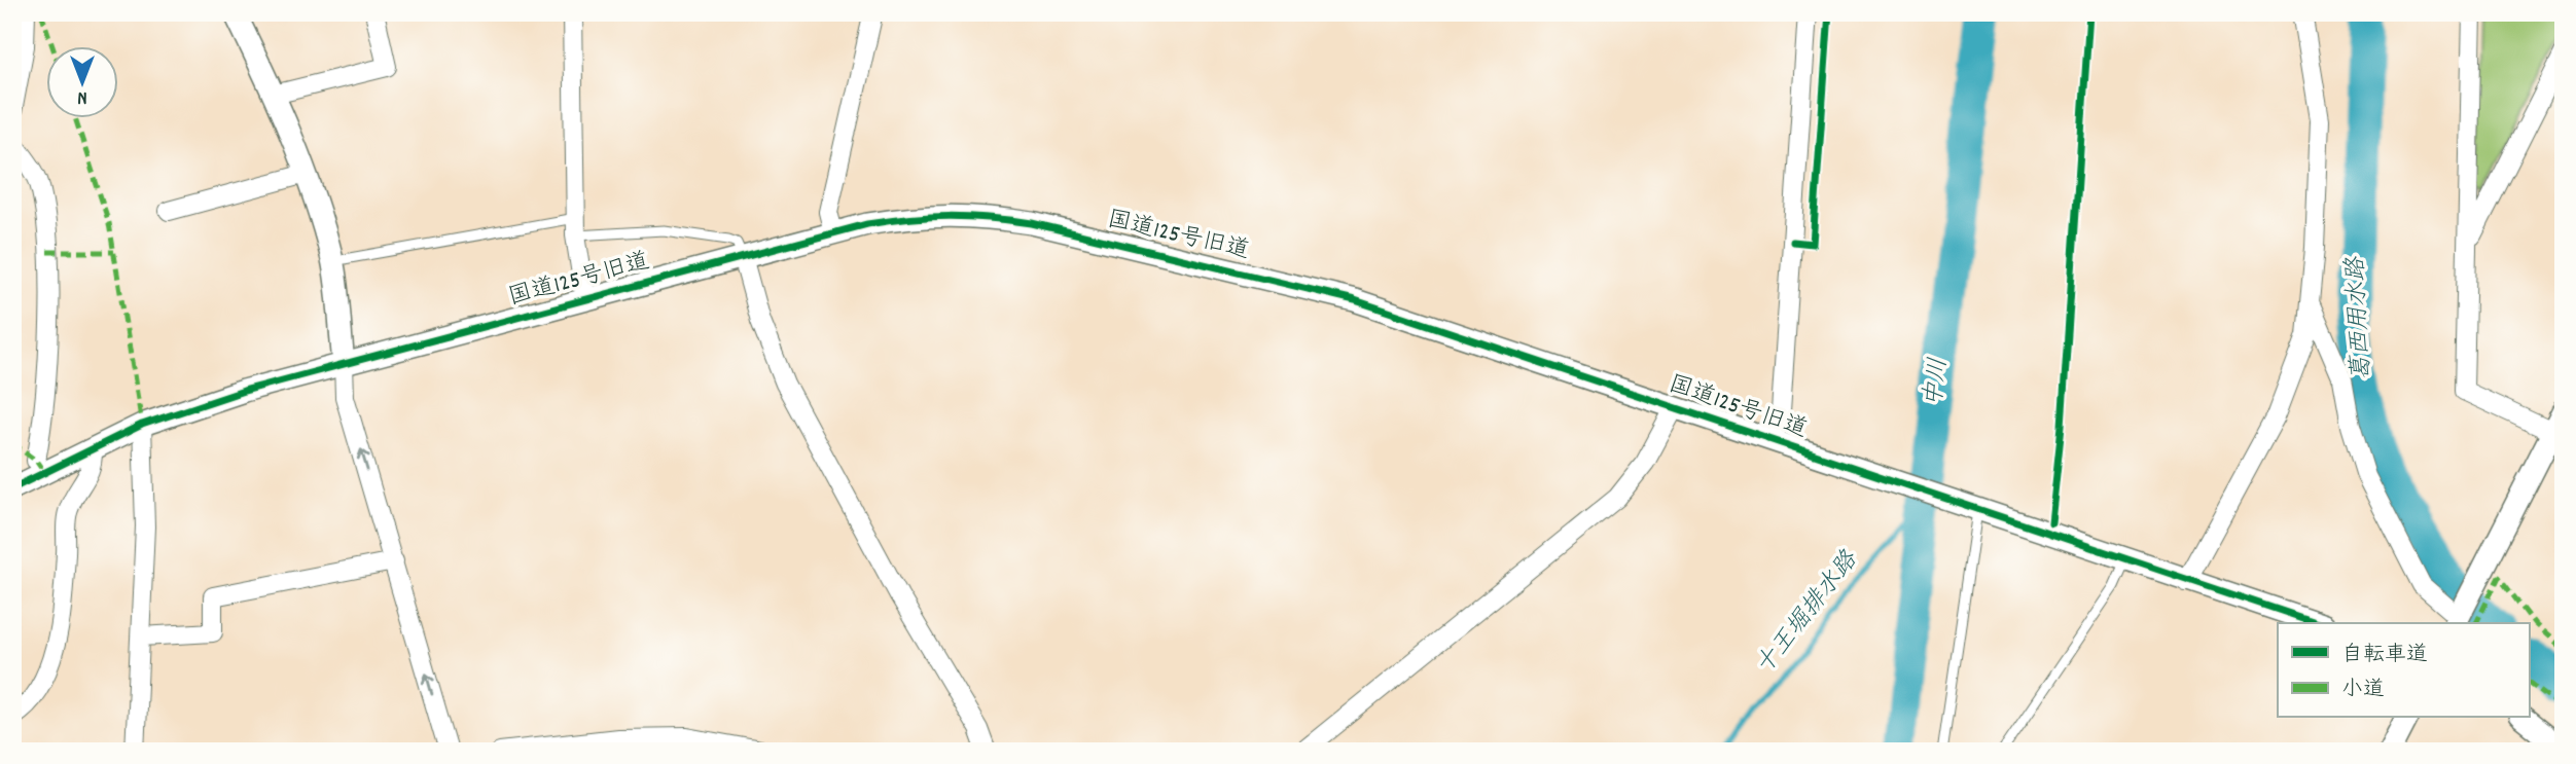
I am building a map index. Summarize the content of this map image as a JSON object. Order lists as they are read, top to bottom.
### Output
{
  "streets": {
    "street": ["国道125号旧道"]
  },
  "water": ["葛西用水路", "中川", "十王堀排水路"],
  "legend": ["自転車道", "小道"],
  "north": "bottom"
}
